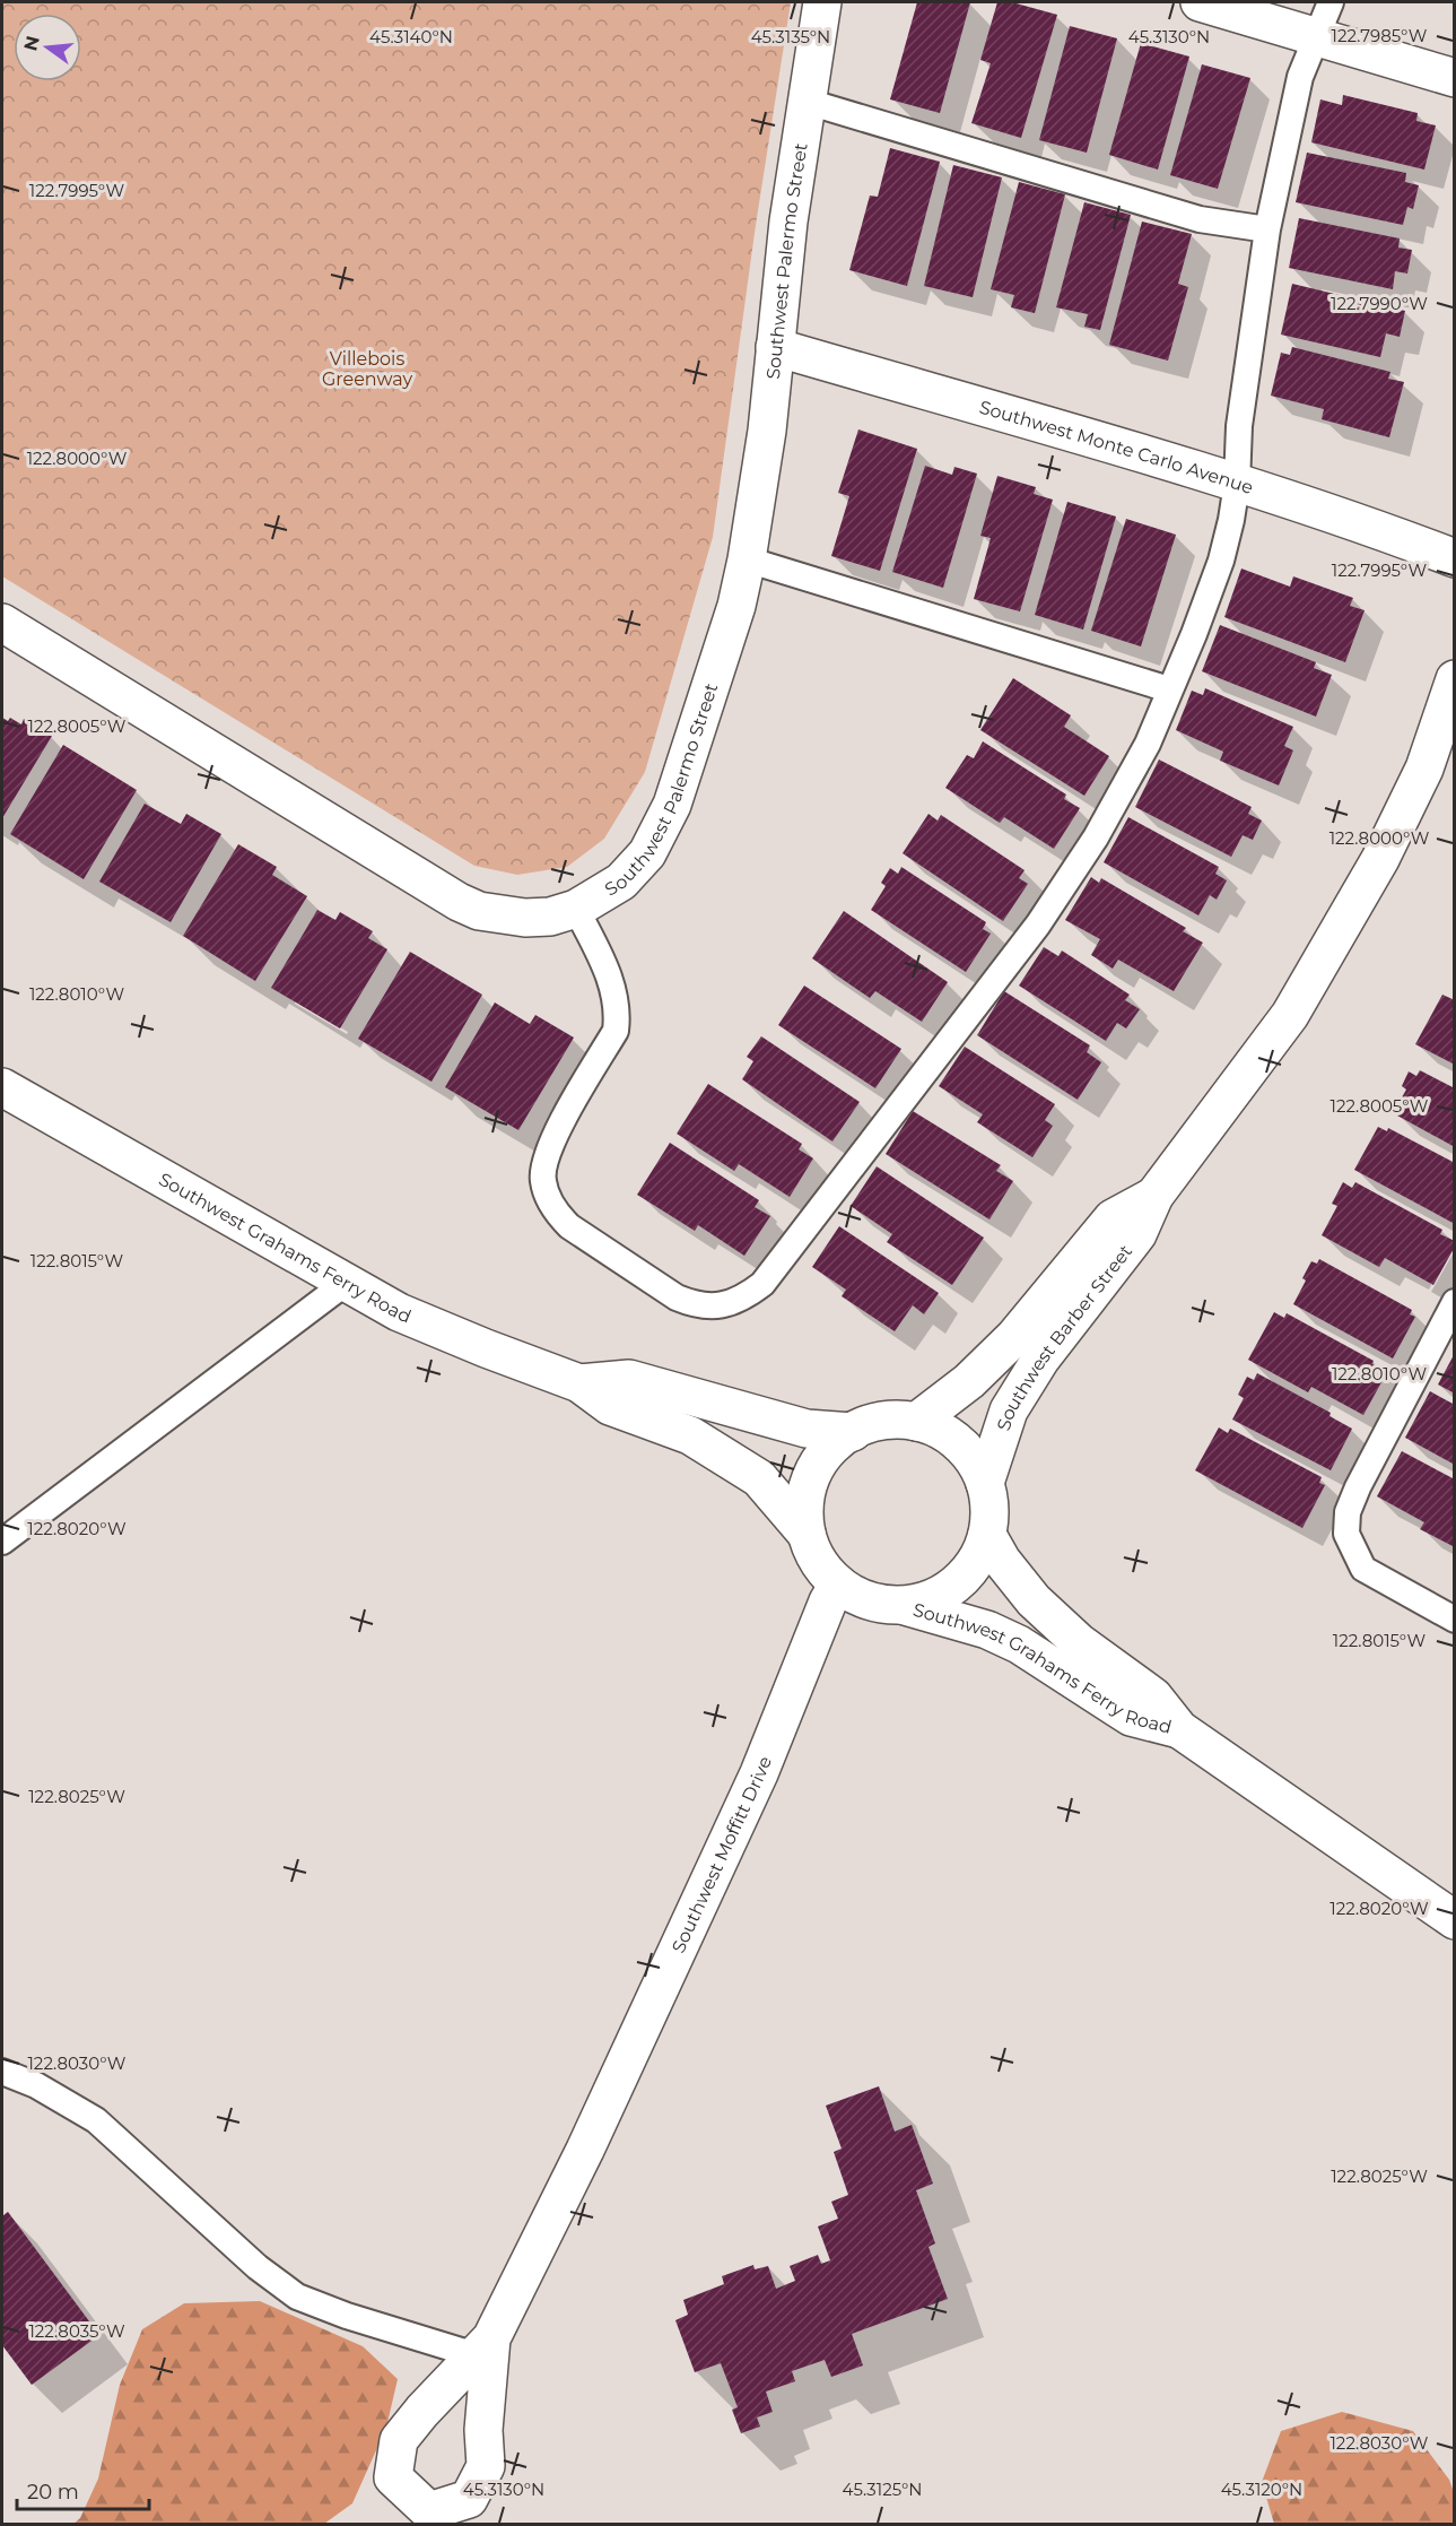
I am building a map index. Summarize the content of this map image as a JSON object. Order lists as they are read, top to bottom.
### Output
{
  "streets": {
    "street": [
      "Southwest Palermo Street",
      "Southwest Monte Carlo Avenue",
      "Southwest Grahams Ferry Road",
      "Southwest Barber Street",
      "Southwest Moffitt Drive"
    ]
  },
  "crossings": [
    ["Southwest Palermo Street", "Southwest Monte Carlo Avenue"],
    ["Southwest Grahams Ferry Road", "Southwest Barber Street"],
    ["Southwest Grahams Ferry Road", "Southwest Moffitt Drive"],
    ["Southwest Barber Street", "Southwest Moffitt Drive"]
  ],
  "parks": ["Villebois Greenway"],
  "scale_bar": "20 m",
  "north": "left",
  "coordinates": [
    "122.7985°W",
    "45.3135°N",
    "45.3130°N",
    "45.3140°N",
    "122.7995°W",
    "122.7990°W",
    "122.8000°W",
    "122.8005°W",
    "122.8010°W",
    "122.8015°W",
    "122.8020°W",
    "122.8025°W",
    "122.8030°W",
    "122.8035°W",
    "45.3125°N",
    "45.3120°N"
  ]
}
